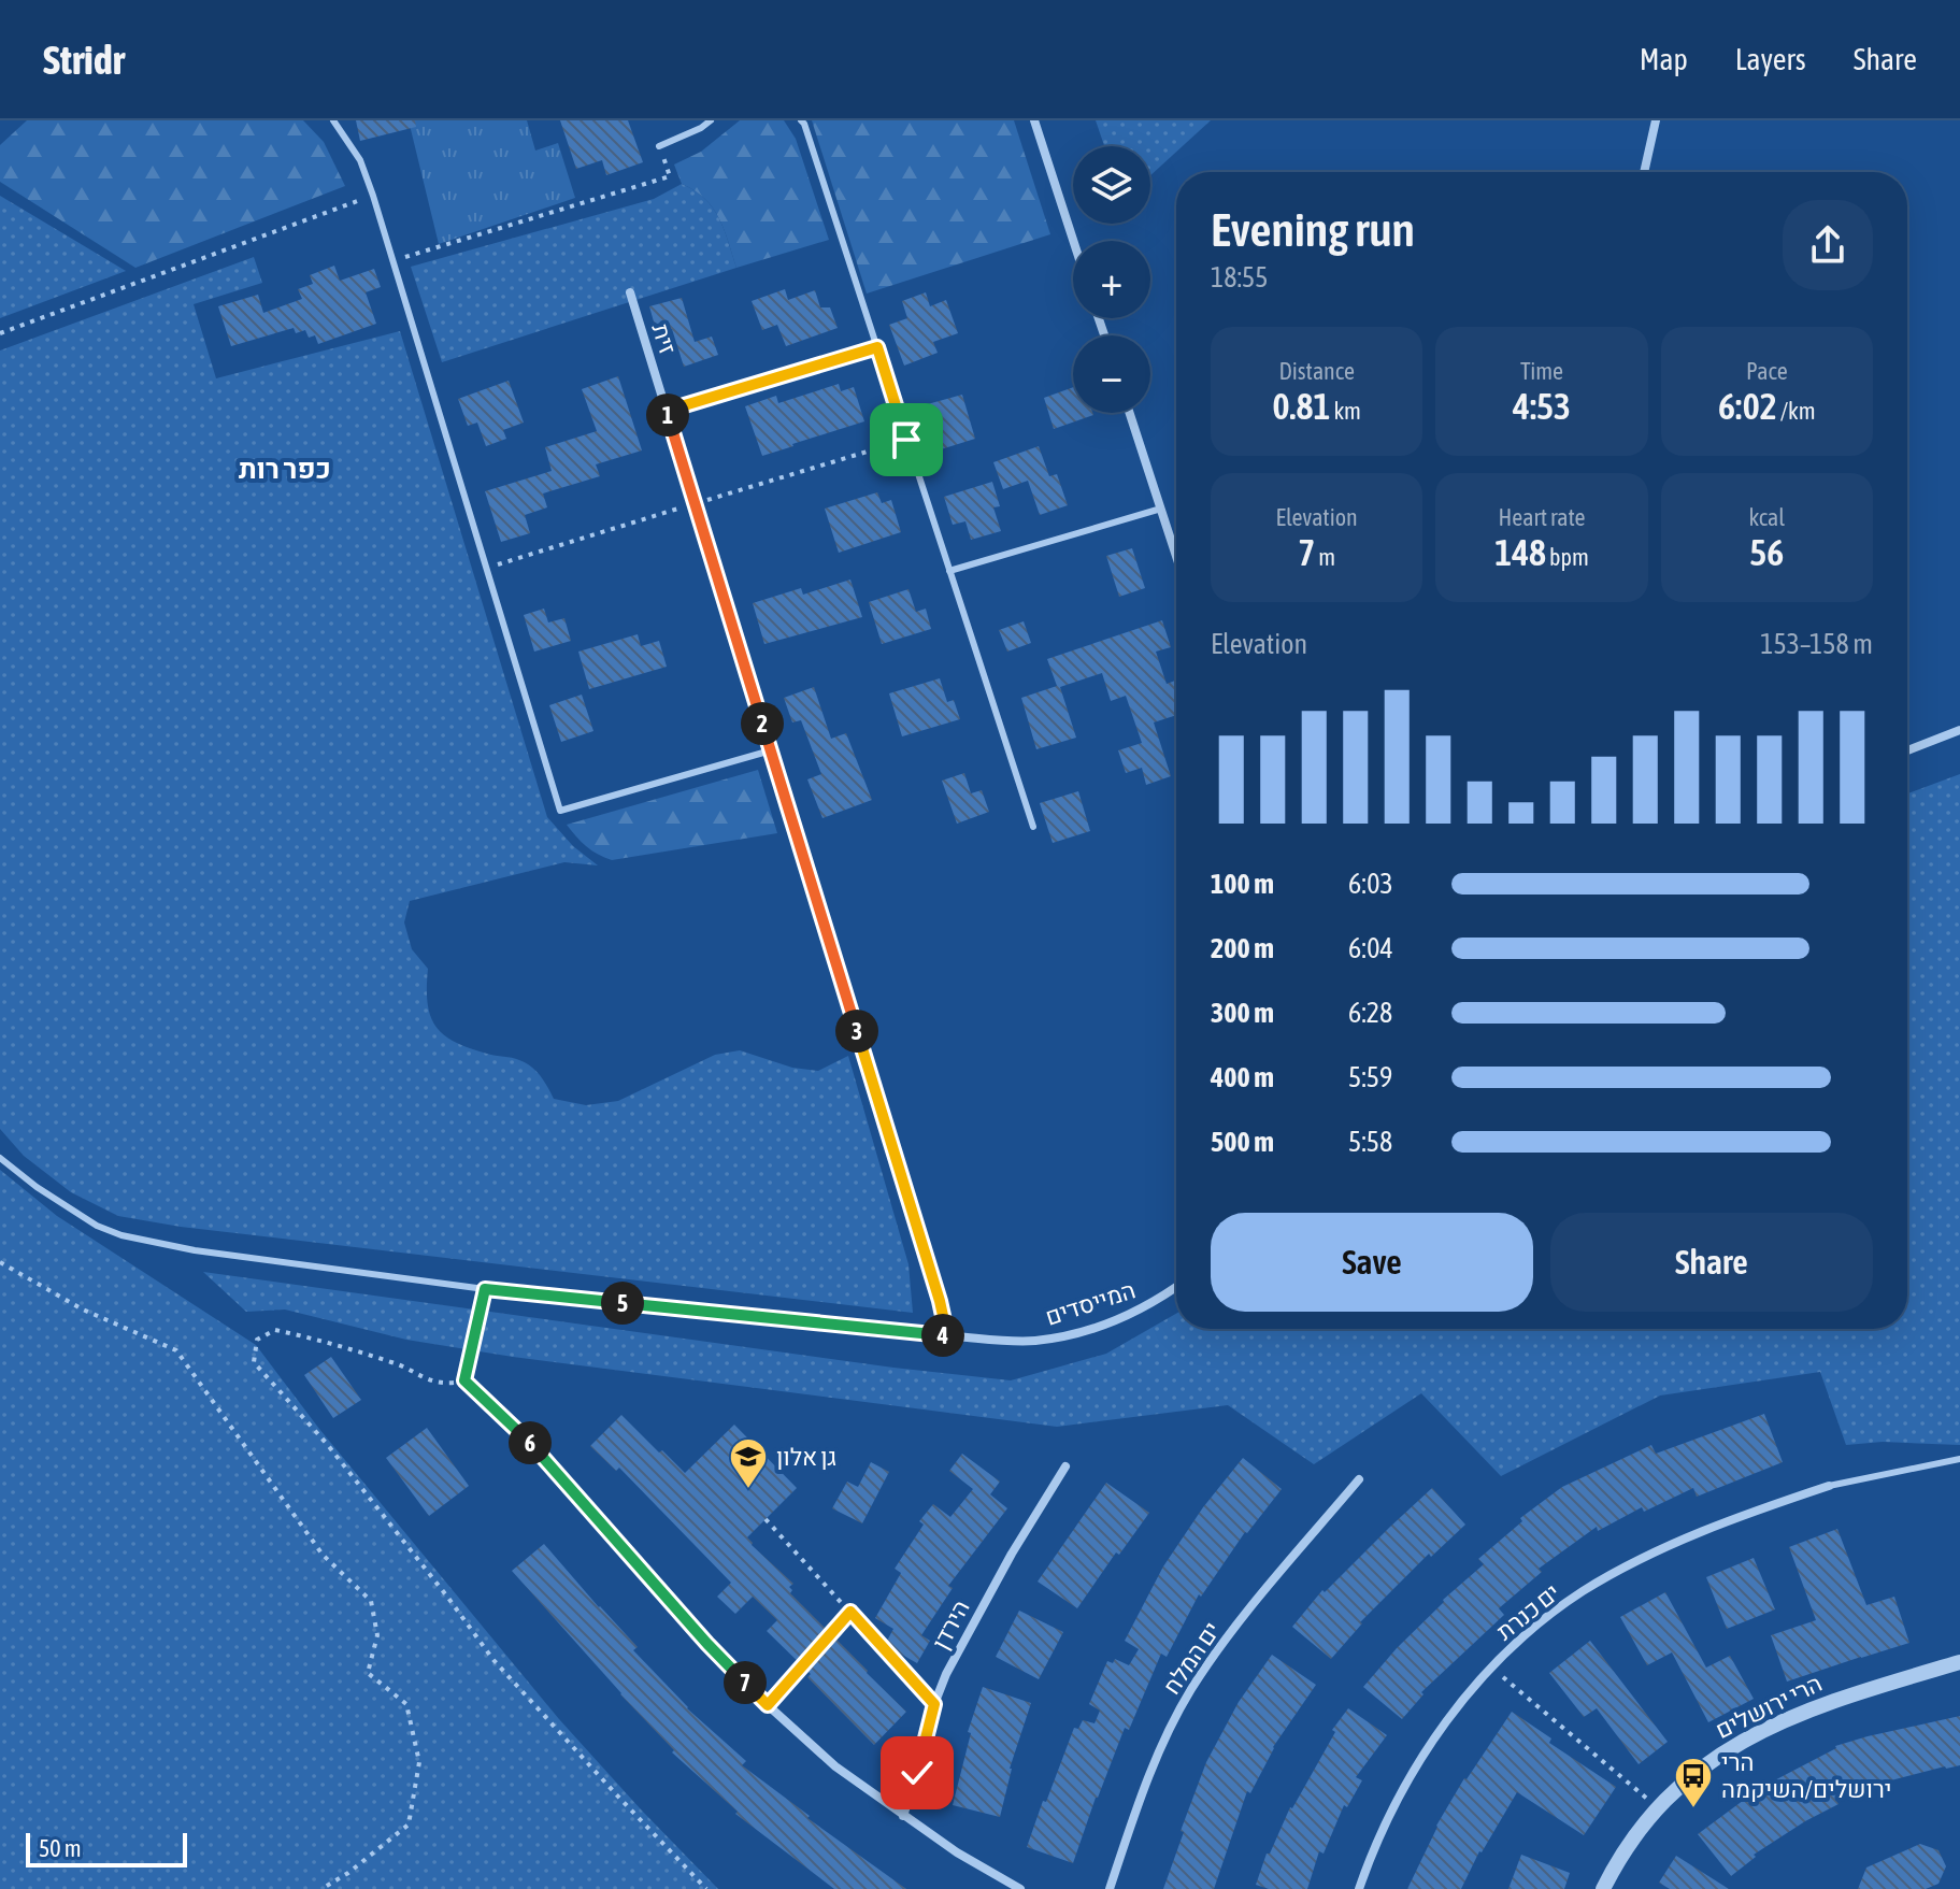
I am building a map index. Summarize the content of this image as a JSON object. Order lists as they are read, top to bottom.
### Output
{
  "streets": {
    "street": [
      "זית",
      "המייסדים",
      "ים כנרת",
      "הירדן",
      "ים המלח",
      "הרי ירושלים"
    ]
  },
  "crossings": [
    ["זית", "המייסדים"]
  ],
  "districts": ["כפר רות"],
  "places": {
    "school or university": ["גן אלון"],
    "bus stop": ["הרי ירושלים/השיקמה"]
  },
  "scale_bar": "50 m",
  "page": {
    "header": "Stridr",
    "nav": ["Map", "Layers", "Share"],
    "map_buttons": ["+", "−"],
    "heading": ["Evening run", "18:55"],
    "stats": [
      ["Distance", "0.81 km"],
      ["Time", "4:53"],
      ["Pace", "6:02 /km"],
      ["Elevation", "7 m"],
      ["Heart rate", "148 bpm"],
      ["kcal", "56"]
    ],
    "pins": [
      "1",
      "2",
      "3",
      "5",
      "4",
      "6",
      "7"
    ],
    "chart": ["Elevation", "153–158 m"],
    "list": [
      {
        "name": "100 m",
        "note": "6:03"
      },
      {
        "name": "200 m",
        "note": "6:04"
      },
      {
        "name": "300 m",
        "note": "6:28"
      },
      {
        "name": "400 m",
        "note": "5:59"
      },
      {
        "name": "500 m",
        "note": "5:58"
      }
    ],
    "buttons": ["Save", "Share"],
    "scale": "50 m"
  }
}
